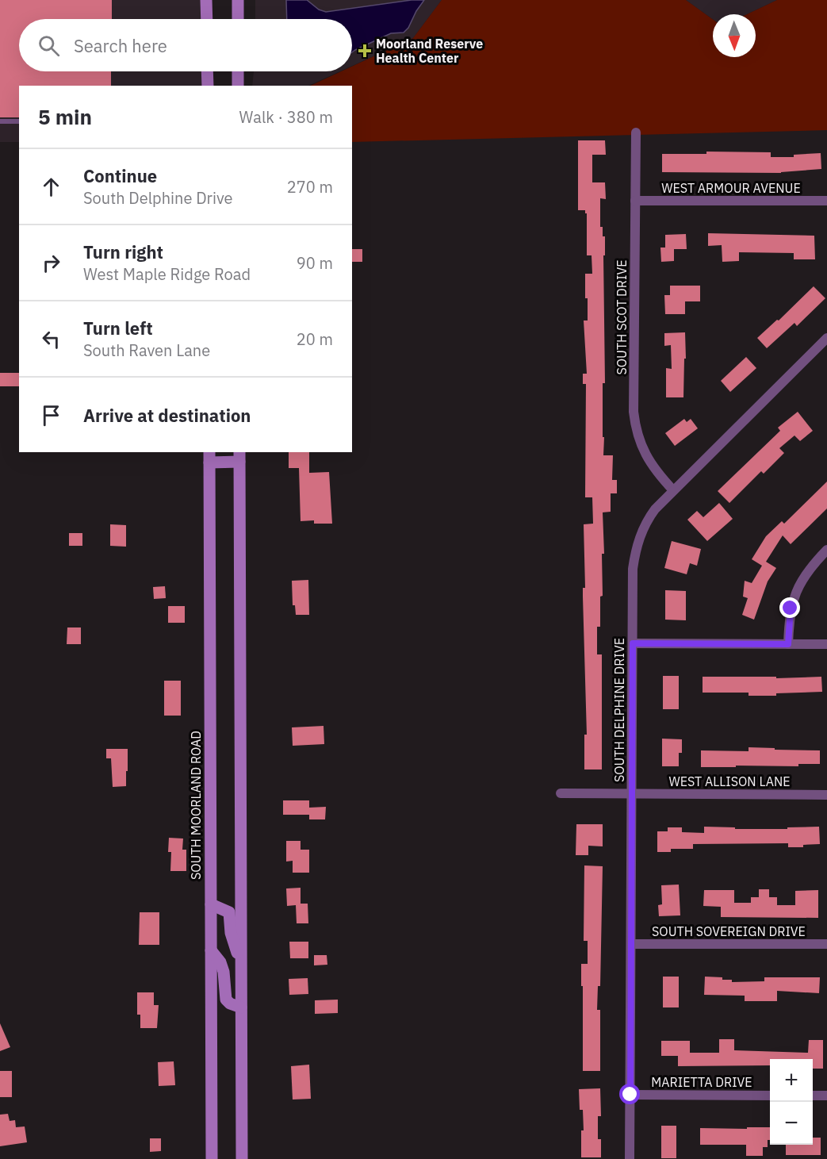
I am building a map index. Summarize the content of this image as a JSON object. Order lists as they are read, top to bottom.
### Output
{
  "streets": {
    "main road": ["SOUTH MOORLAND ROAD"],
    "street": [
      "WEST ARMOUR AVENUE",
      "SOUTH SCOT DRIVE",
      "SOUTH DELPHINE DRIVE",
      "WEST ALLISON LANE",
      "SOUTH SOVEREIGN DRIVE",
      "MARIETTA DRIVE"
    ]
  },
  "crossings": [
    ["WEST ARMOUR AVENUE", "SOUTH SCOT DRIVE"],
    ["SOUTH SCOT DRIVE", "SOUTH DELPHINE DRIVE"],
    ["SOUTH DELPHINE DRIVE", "WEST ALLISON LANE"],
    ["SOUTH DELPHINE DRIVE", "SOUTH SOVEREIGN DRIVE"],
    ["SOUTH DELPHINE DRIVE", "MARIETTA DRIVE"]
  ],
  "places": {
    "health": ["Moorland Reserve Health Center"]
  },
  "north": "bottom",
  "page": {
    "search": "Search here",
    "heading": ["5 min", "Walk · 380 m"],
    "list": [
      ["Continue", "South Delphine Drive", "270 m"],
      ["Turn right", "West Maple Ridge Road", "90 m"],
      ["Turn left", "South Raven Lane", "20 m"],
      "Arrive at destination"
    ],
    "map_buttons": ["+", "−"]
  }
}
